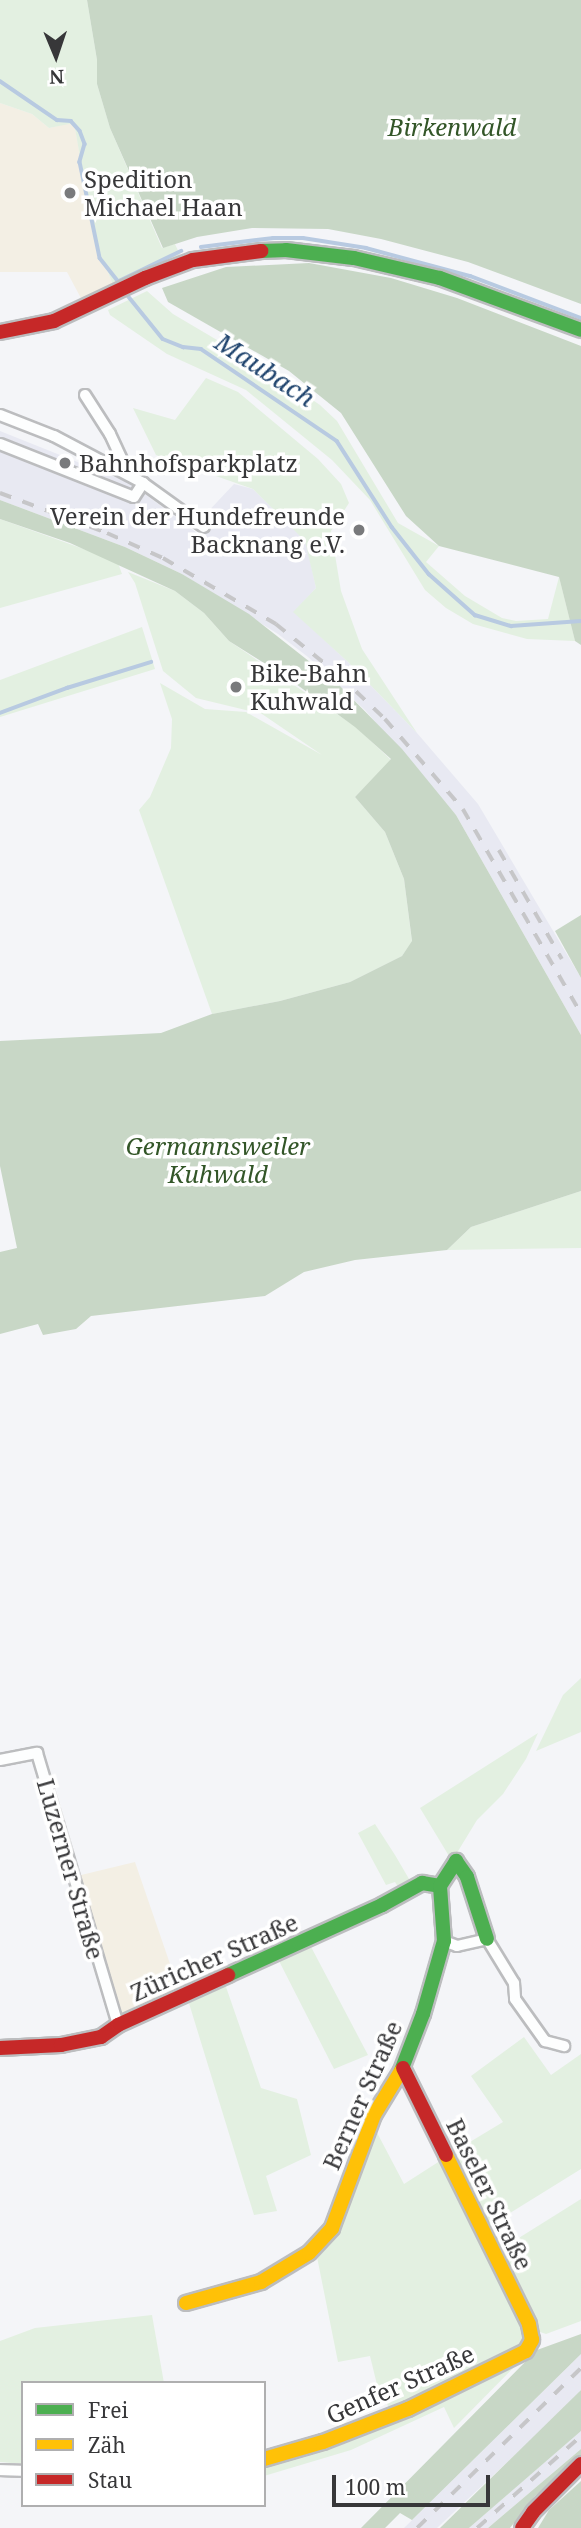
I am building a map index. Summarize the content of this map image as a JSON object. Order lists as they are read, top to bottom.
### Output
{
  "streets": {
    "street": [
      "Luzerner Straße",
      "Züricher Straße",
      "Berner Straße",
      "Baseler Straße",
      "Genfer Straße"
    ]
  },
  "crossings": [
    ["Luzerner Straße", "Züricher Straße"],
    ["Berner Straße", "Baseler Straße"],
    ["Baseler Straße", "Genfer Straße"]
  ],
  "water": ["Maubach"],
  "parks": ["Birkenwald", "Germannsweiler Kuhwald"],
  "places": [
    "Spedition Michael Haan",
    "Bahnhofsparkplatz",
    "Verein der Hundefreunde Backnang e.V.",
    "Bike-Bahn Kuhwald"
  ],
  "legend": ["Frei", "Zäh", "Stau"],
  "scale_bar": "100 m",
  "north": "bottom"
}
